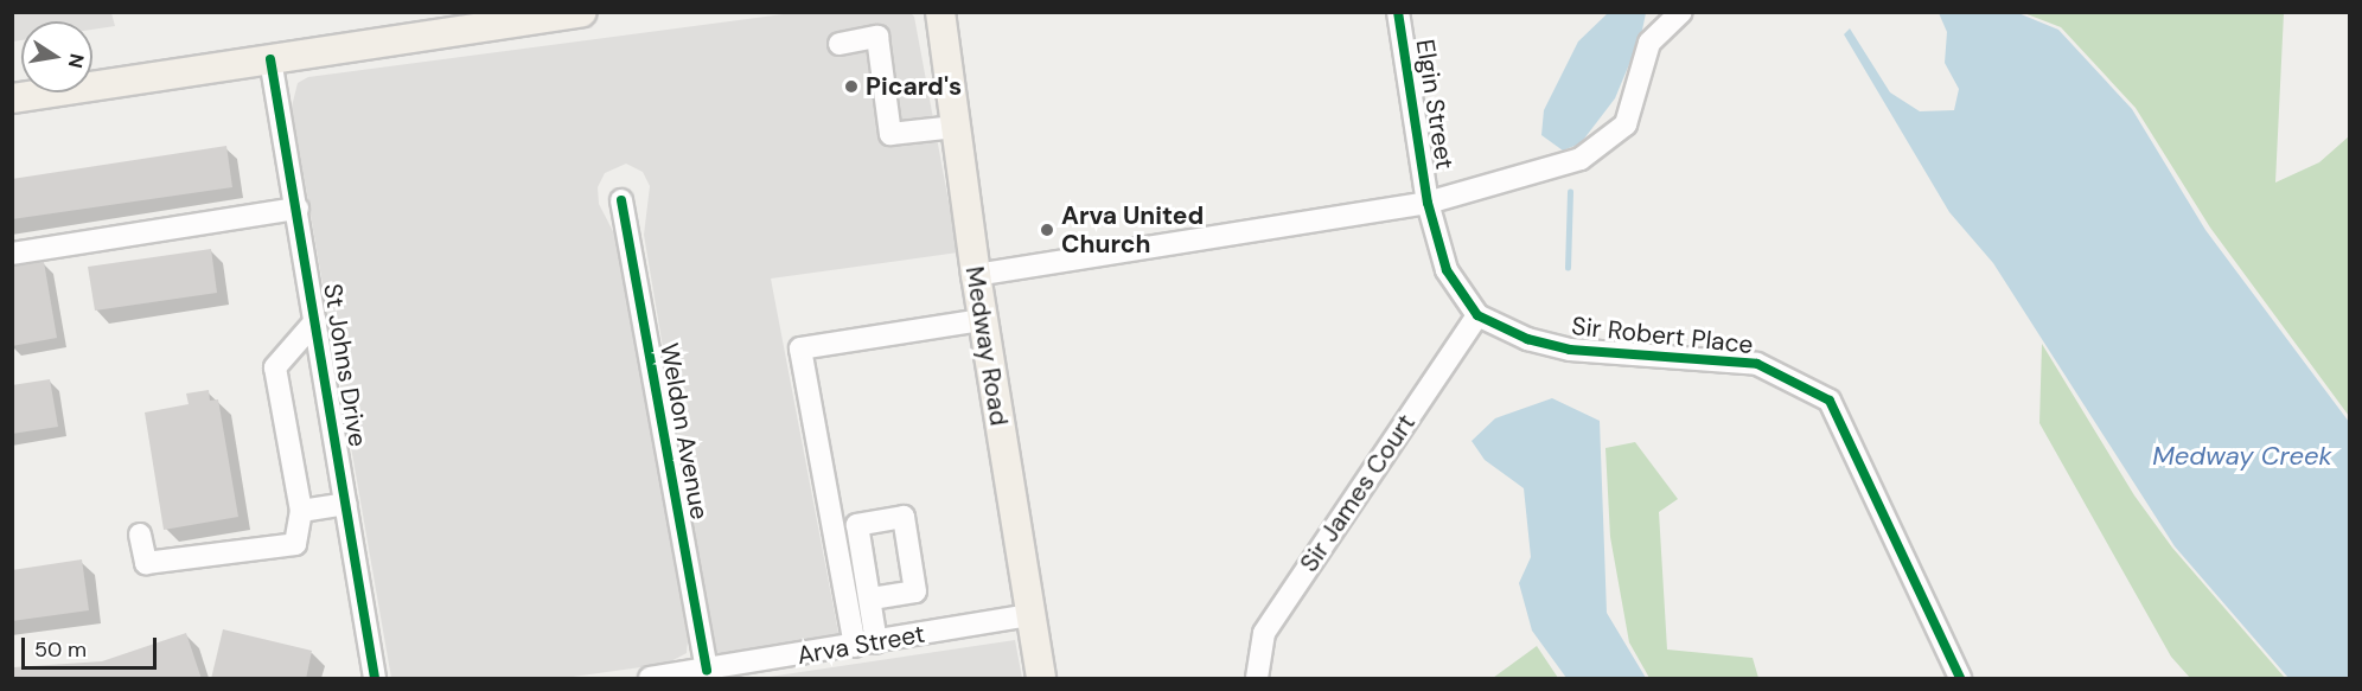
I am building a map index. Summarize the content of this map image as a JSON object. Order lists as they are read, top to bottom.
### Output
{
  "streets": {
    "main road": ["Medway Road"],
    "street": [
      "Elgin Street",
      "Sir Robert Place",
      "St Johns Drive",
      "Weldon Avenue",
      "Sir James Court",
      "Arva Street"
    ]
  },
  "crossings": [
    ["Elgin Street", "Medway Road"],
    ["Sir Robert Place", "Sir James Court"],
    ["Medway Road", "Arva Street"],
    ["Weldon Avenue", "Arva Street"]
  ],
  "water": ["Medway Creek"],
  "places": ["Picard's", "Arva United Church"],
  "scale_bar": "50 m",
  "north": "right"
}
